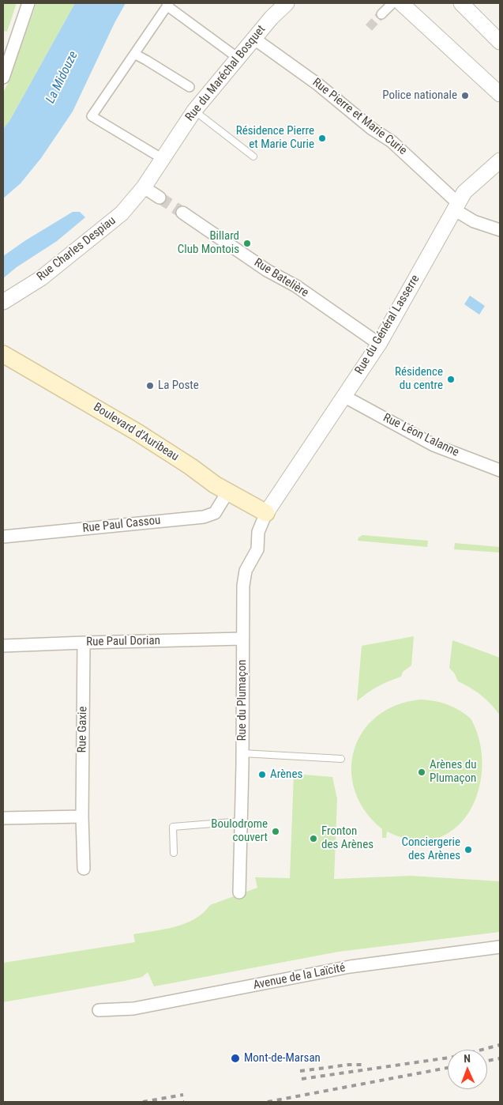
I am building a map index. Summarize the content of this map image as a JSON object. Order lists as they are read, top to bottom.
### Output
{
  "streets": {
    "main road": ["Boulevard d'Auribeau"],
    "street": [
      "Rue du Maréchal Bosquet",
      "Rue Pierre et Marie Curie",
      "Rue Charles Despiau",
      "Rue Batelière",
      "Rue du Général Lasserre",
      "Rue Léon Lalanne",
      "Rue Paul Cassou",
      "Rue Paul Dorian",
      "Rue du Plumaçon",
      "Rue Gaxie",
      "Avenue de la Laïcité"
    ]
  },
  "crossings": [
    ["Rue du Maréchal Bosquet", "Rue Pierre et Marie Curie"],
    ["Rue du Maréchal Bosquet", "Rue Charles Despiau"],
    ["Rue Pierre et Marie Curie", "Rue du Général Lasserre"],
    ["Rue Batelière", "Rue du Général Lasserre"],
    ["Rue du Général Lasserre", "Boulevard d'Auribeau"],
    ["Rue du Général Lasserre", "Rue Léon Lalanne"],
    ["Rue du Général Lasserre", "Rue du Plumaçon"],
    ["Boulevard d'Auribeau", "Rue Paul Cassou"],
    ["Boulevard d'Auribeau", "Rue du Plumaçon"],
    ["Rue Paul Dorian", "Rue du Plumaçon"],
    ["Rue Paul Dorian", "Rue Gaxie"]
  ],
  "water": ["La Midouze"],
  "places": [
    "Police nationale",
    "Résidence Pierre et Marie Curie",
    "Billard Club Montois",
    "Résidence du centre",
    "La Poste",
    "Arènes du Plumaçon",
    "Arènes",
    "Boulodrome couvert",
    "Fronton des Arènes",
    "Conciergerie des Arènes",
    "Mont-de-Marsan"
  ],
  "north": "top"
}
